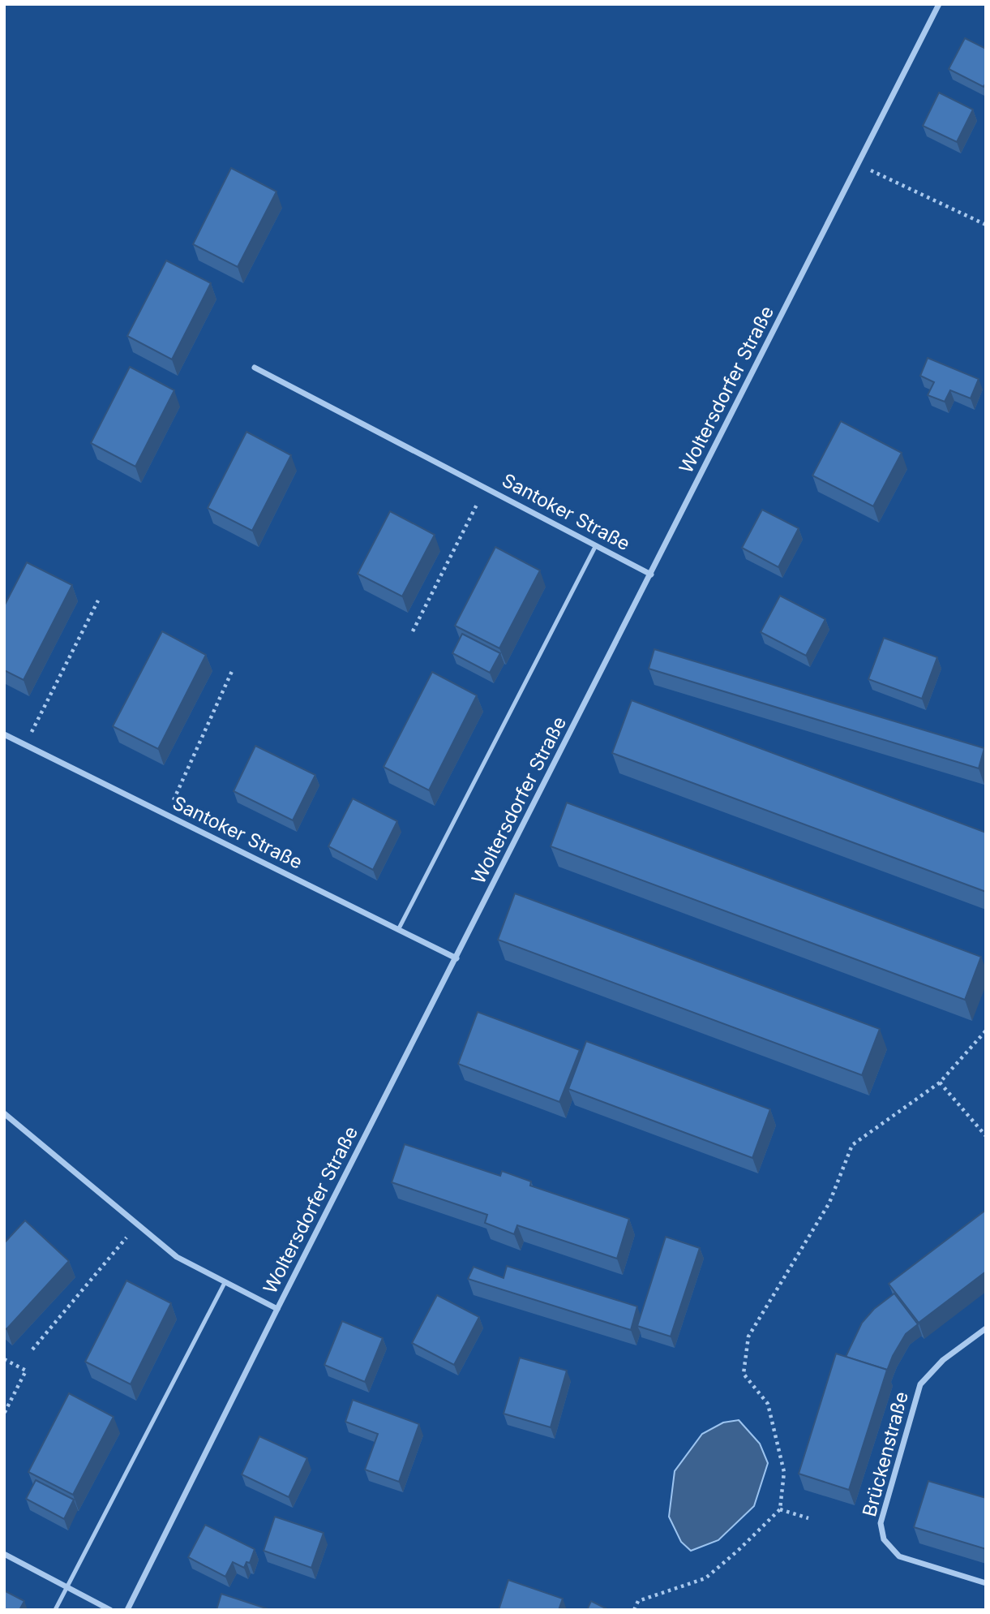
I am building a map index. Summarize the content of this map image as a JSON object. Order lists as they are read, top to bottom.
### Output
{
  "streets": {
    "street": ["Woltersdorfer Straße", "Santoker Straße", "Brückenstraße"]
  },
  "crossings": [
    ["Woltersdorfer Straße", "Santoker Straße"]
  ]
}
